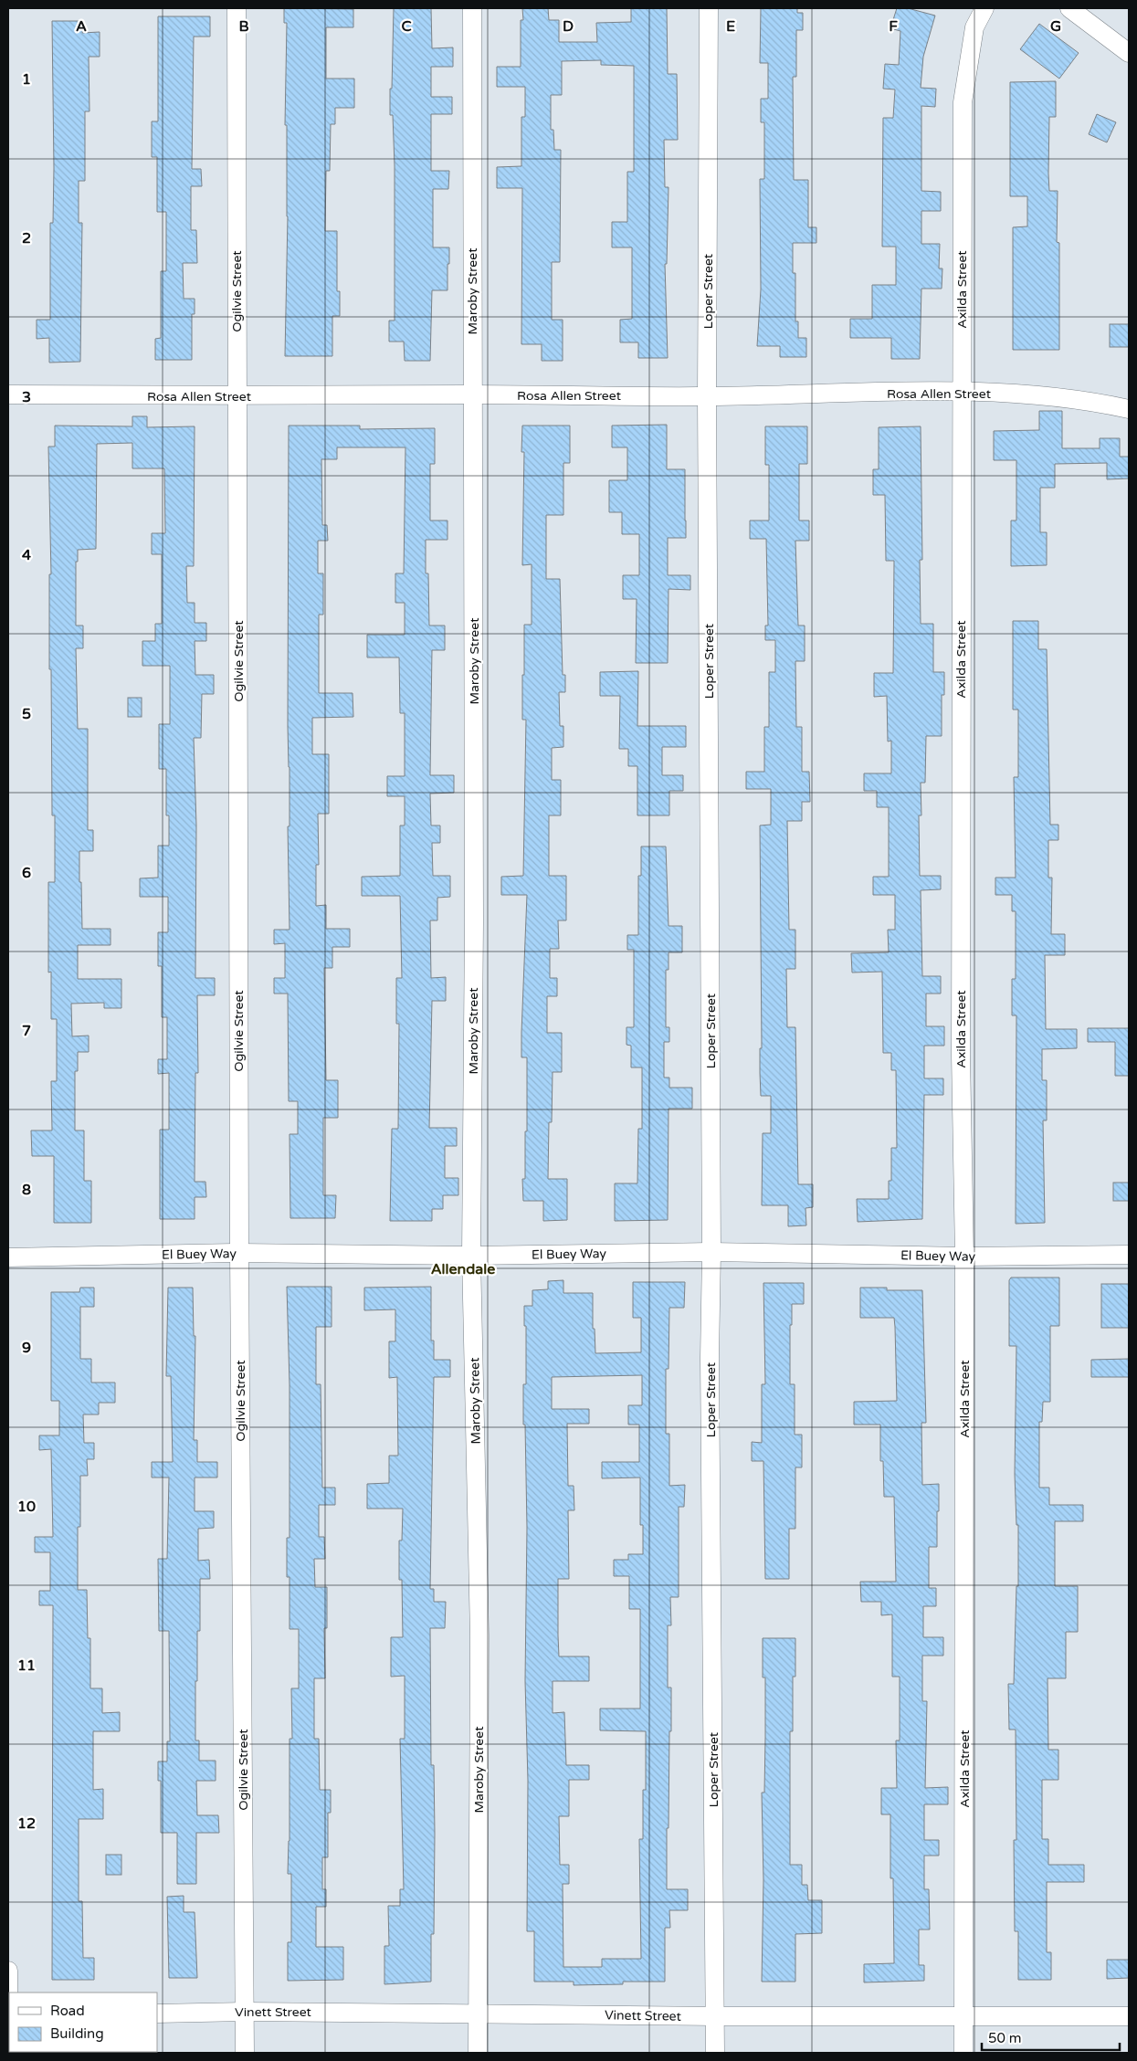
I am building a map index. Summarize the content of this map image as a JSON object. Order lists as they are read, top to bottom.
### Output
{
  "streets": {
    "street": [
      "Axilda Street",
      "Ogilvie Street",
      "Maroby Street",
      "Loper Street",
      "Rosa Allen Street",
      "El Buey Way",
      "Vinett Street"
    ]
  },
  "crossings": [
    ["Axilda Street", "Rosa Allen Street"],
    ["Axilda Street", "El Buey Way"],
    ["Axilda Street", "Vinett Street"],
    ["Ogilvie Street", "Rosa Allen Street"],
    ["Ogilvie Street", "El Buey Way"],
    ["Ogilvie Street", "Vinett Street"],
    ["Maroby Street", "Rosa Allen Street"],
    ["Maroby Street", "El Buey Way"],
    ["Maroby Street", "Vinett Street"],
    ["Loper Street", "Rosa Allen Street"],
    ["Loper Street", "El Buey Way"],
    ["Loper Street", "Vinett Street"]
  ],
  "districts": ["Allendale"],
  "legend": ["Road", "Building"],
  "scale_bar": "50 m",
  "grid": {
    "columns": [
      "A",
      "B",
      "C",
      "D",
      "E",
      "F",
      "G"
    ],
    "rows": [
      "1",
      "2",
      "3",
      "4",
      "5",
      "6",
      "7",
      "8",
      "9",
      "10",
      "11",
      "12"
    ]
  }
}
